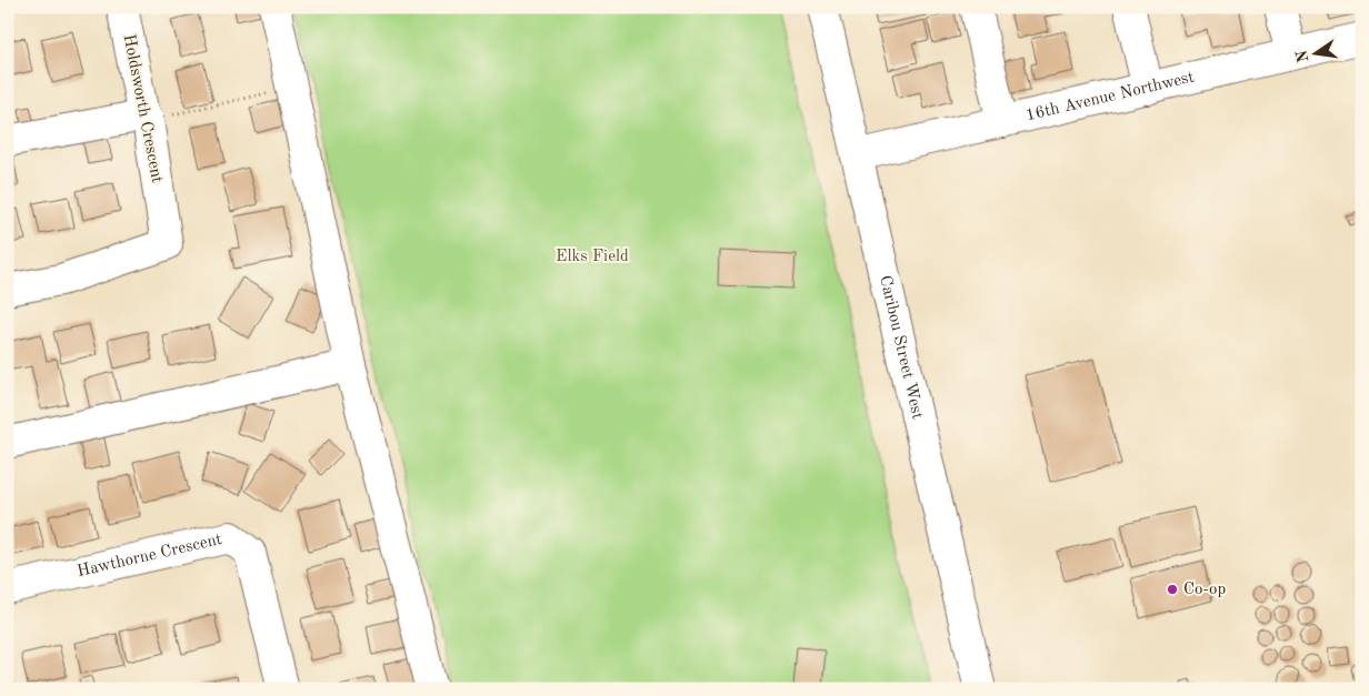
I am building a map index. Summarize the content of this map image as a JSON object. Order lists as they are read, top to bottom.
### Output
{
  "streets": {
    "street": [
      "16th Avenue Northwest",
      "Holdsworth Crescent",
      "Caribou Street West",
      "Hawthorne Crescent"
    ]
  },
  "crossings": [
    ["16th Avenue Northwest", "Caribou Street West"]
  ],
  "parks": ["Elks Field"],
  "places": ["Co-op"],
  "north": "left"
}
